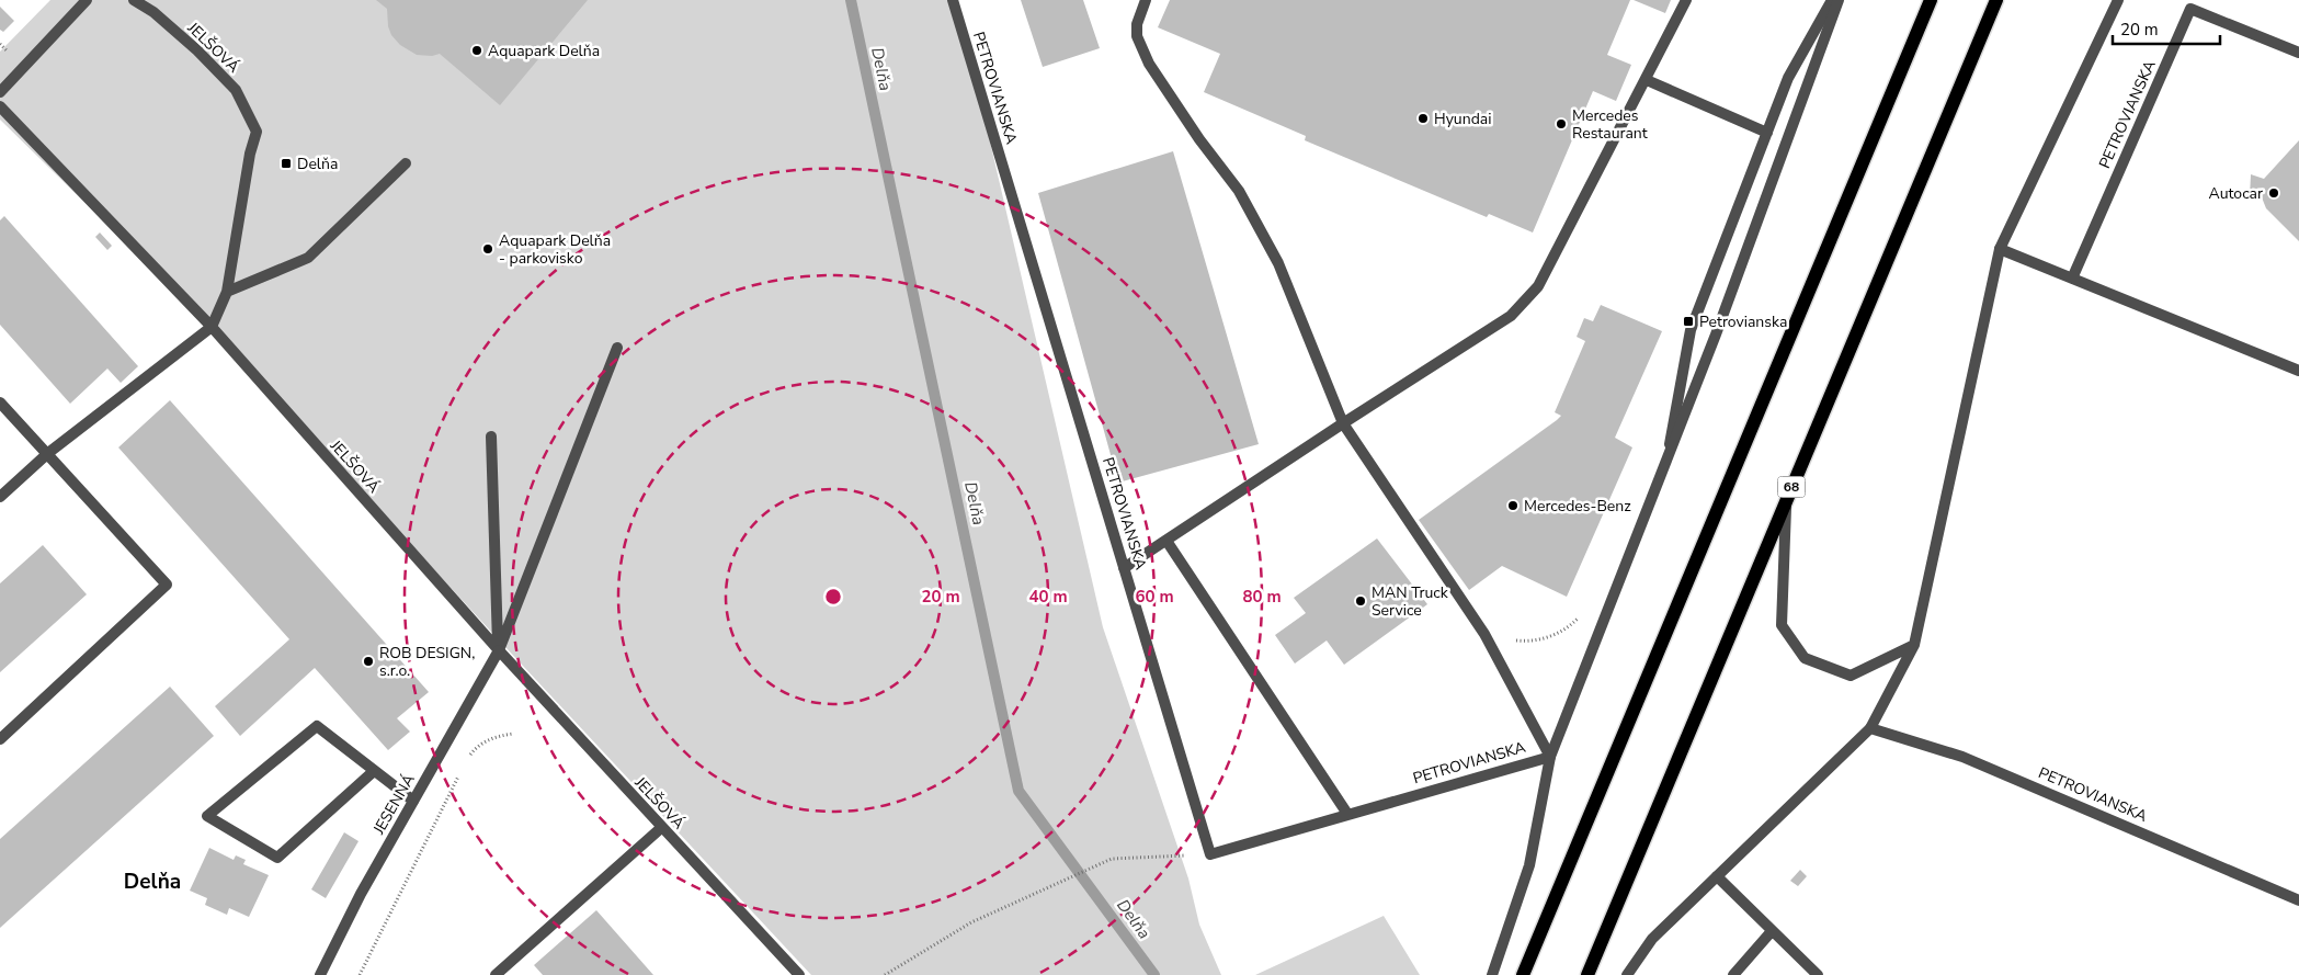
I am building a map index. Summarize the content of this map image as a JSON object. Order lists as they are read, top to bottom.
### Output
{
  "streets": {
    "main road": ["68"],
    "street": ["JELŠOVÁ", "PETROVIANSKA", "JESENNÁ"]
  },
  "crossings": [
    ["JELŠOVÁ", "JESENNÁ"]
  ],
  "districts": ["Delňa"],
  "water": ["Delňa"],
  "places": {
    "other": [
      "Aquapark Delňa",
      "Hyundai",
      "Mercedes Restaurant",
      "Autocar",
      "Aquapark Delňa - parkovisko",
      "Mercedes-Benz",
      "MAN Truck Service",
      "ROB DESIGN, s.r.o."
    ],
    "transit": ["Delňa", "Petrovianska"]
  },
  "scale_bar": "20 m",
  "rings": [
    "20 m",
    "40 m",
    "60 m",
    "80 m"
  ]
}
